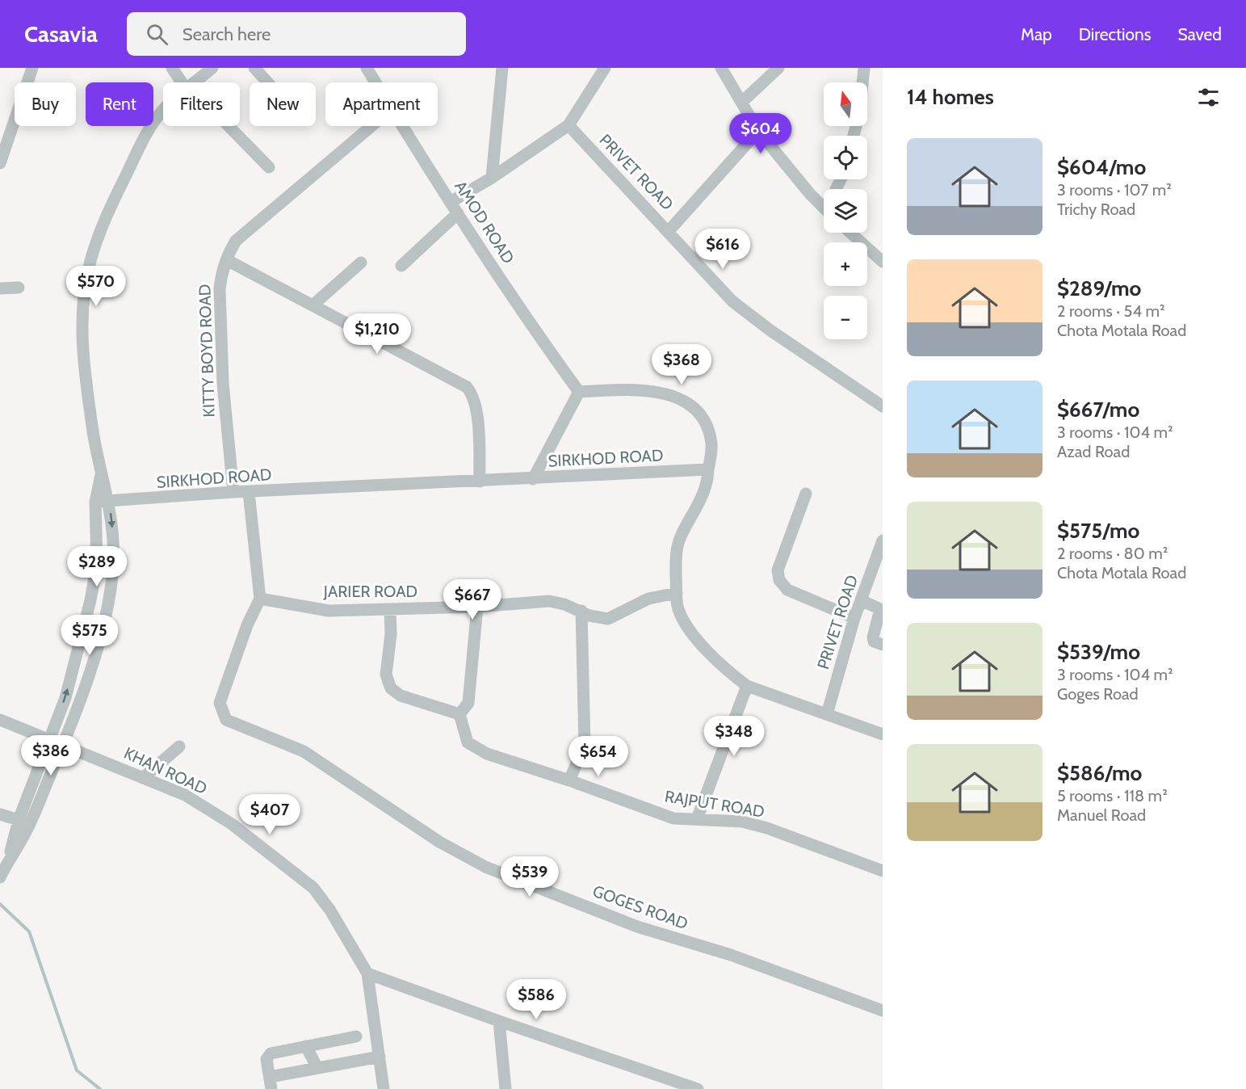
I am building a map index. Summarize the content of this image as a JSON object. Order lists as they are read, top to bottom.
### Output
{
  "streets": {
    "street": [
      "PRIVET ROAD",
      "AMOD ROAD",
      "KITTY BOYD ROAD",
      "SIRKHOD ROAD",
      "JARIER ROAD",
      "KHAN ROAD",
      "RAJPUT ROAD",
      "GOGES ROAD"
    ]
  },
  "crossings": [
    ["KITTY BOYD ROAD", "SIRKHOD ROAD"],
    ["JARIER ROAD", "GOGES ROAD"]
  ],
  "north": "top",
  "page": {
    "header": "Casavia",
    "search": "Search here",
    "nav": ["Map", "Directions", "Saved"],
    "heading": "14 homes",
    "map_buttons": ["+", "−"],
    "chip": [
      "Buy",
      "Rent",
      "Filters",
      "New",
      "Apartment"
    ],
    "price": [
      "$604",
      "$616",
      "$570",
      "$1,210",
      "$368",
      "$289",
      "$667",
      "$575",
      "$348",
      "$386",
      "$654",
      "$407",
      "$539",
      "$586"
    ],
    "list": [
      {
        "name": "$604/mo",
        "note": "3 rooms · 107 m² · Trichy Road"
      },
      {
        "name": "$289/mo",
        "note": "2 rooms · 54 m² · Chota Motala Road"
      },
      {
        "name": "$667/mo",
        "note": "3 rooms · 104 m² · Azad Road"
      },
      {
        "name": "$575/mo",
        "note": "2 rooms · 80 m² · Chota Motala Road"
      },
      {
        "name": "$539/mo",
        "note": "3 rooms · 104 m² · Goges Road"
      },
      {
        "name": "$586/mo",
        "note": "5 rooms · 118 m² · Manuel Road"
      }
    ]
  }
}
